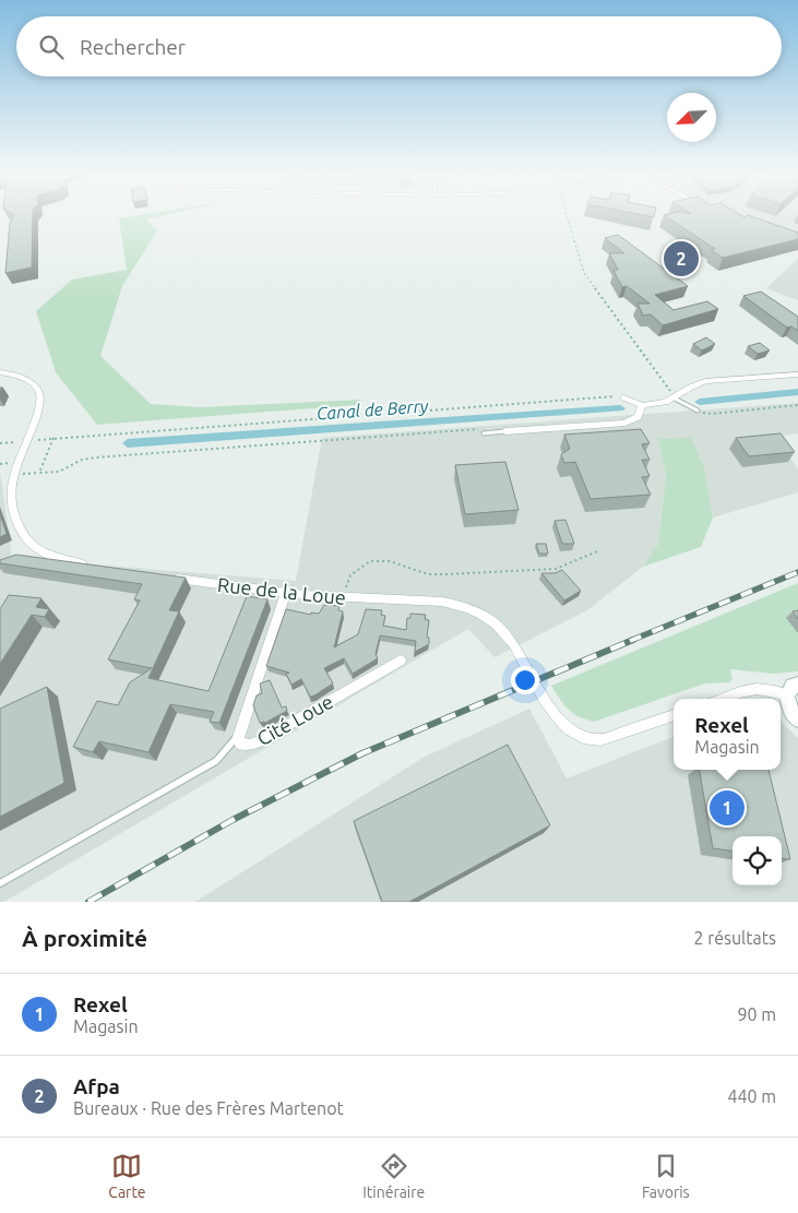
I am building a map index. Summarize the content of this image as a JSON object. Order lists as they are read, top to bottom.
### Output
{
  "streets": {
    "street": ["Rue de la Loue", "Cité Loue"]
  },
  "crossings": [
    ["Rue de la Loue", "Cité Loue"]
  ],
  "water": ["Canal de Berry"],
  "north": "bottom left",
  "page": {
    "search": "Rechercher",
    "pins": ["2", "1"],
    "popup": ["Rexel", "Magasin"],
    "heading": ["À proximité", "2 résultats"],
    "list": [
      {
        "mark": "1",
        "name": "Rexel",
        "note": "Magasin",
        "value": "90 m"
      },
      {
        "mark": "2",
        "name": "Afpa",
        "note": "Bureaux · Rue des Frères Martenot",
        "value": "440 m"
      }
    ],
    "nav": ["Carte", "Itinéraire", "Favoris"]
  }
}
